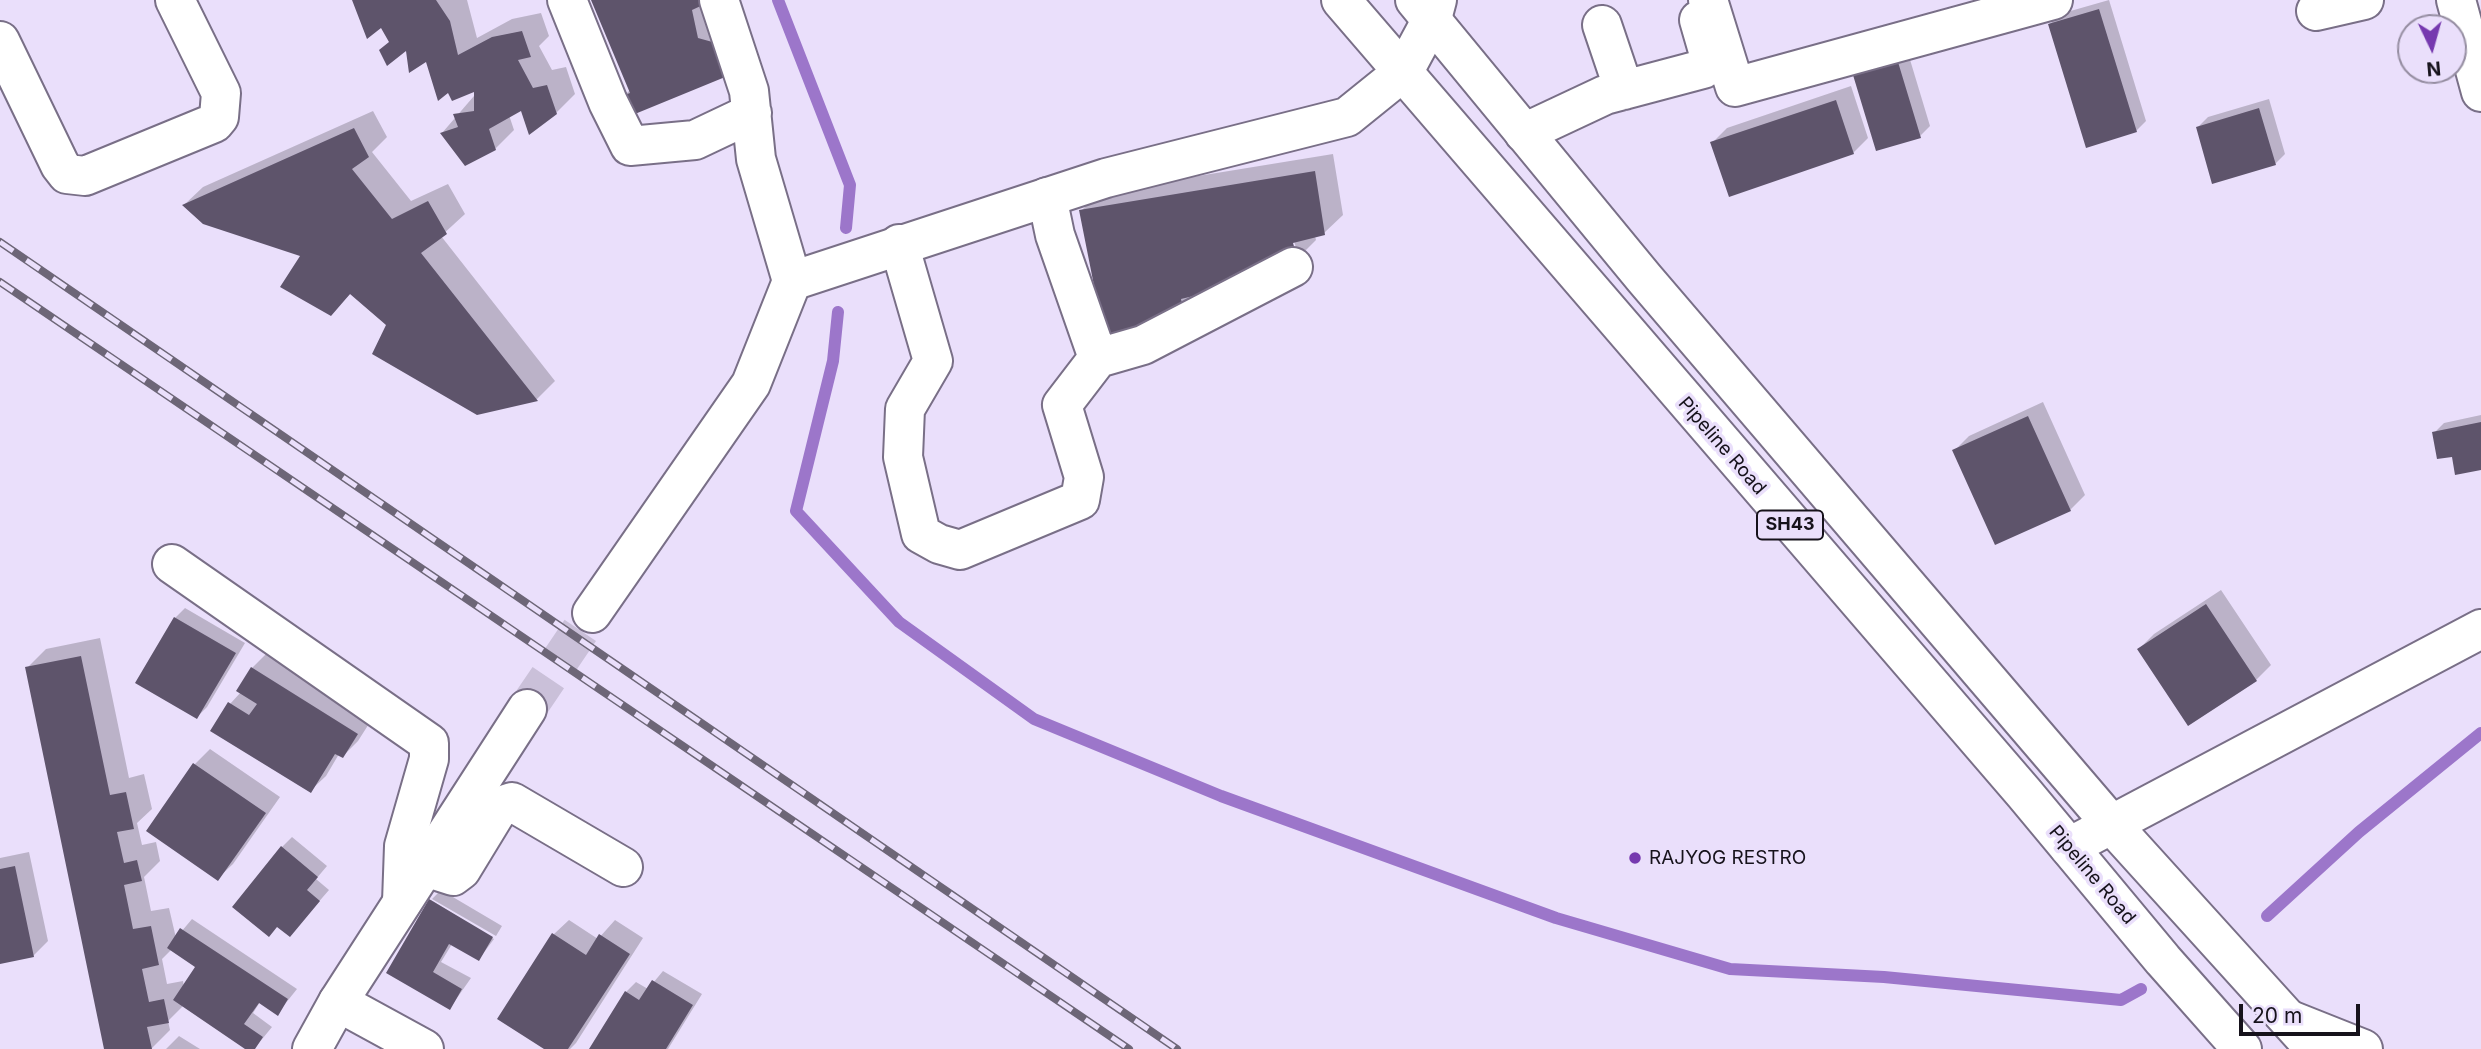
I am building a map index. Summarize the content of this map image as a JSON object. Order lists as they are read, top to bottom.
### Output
{
  "streets": {
    "street": ["Pipeline Road", "SH43"]
  },
  "places": ["RAJYOG RESTRO"],
  "scale_bar": "20 m",
  "north": "bottom"
}
